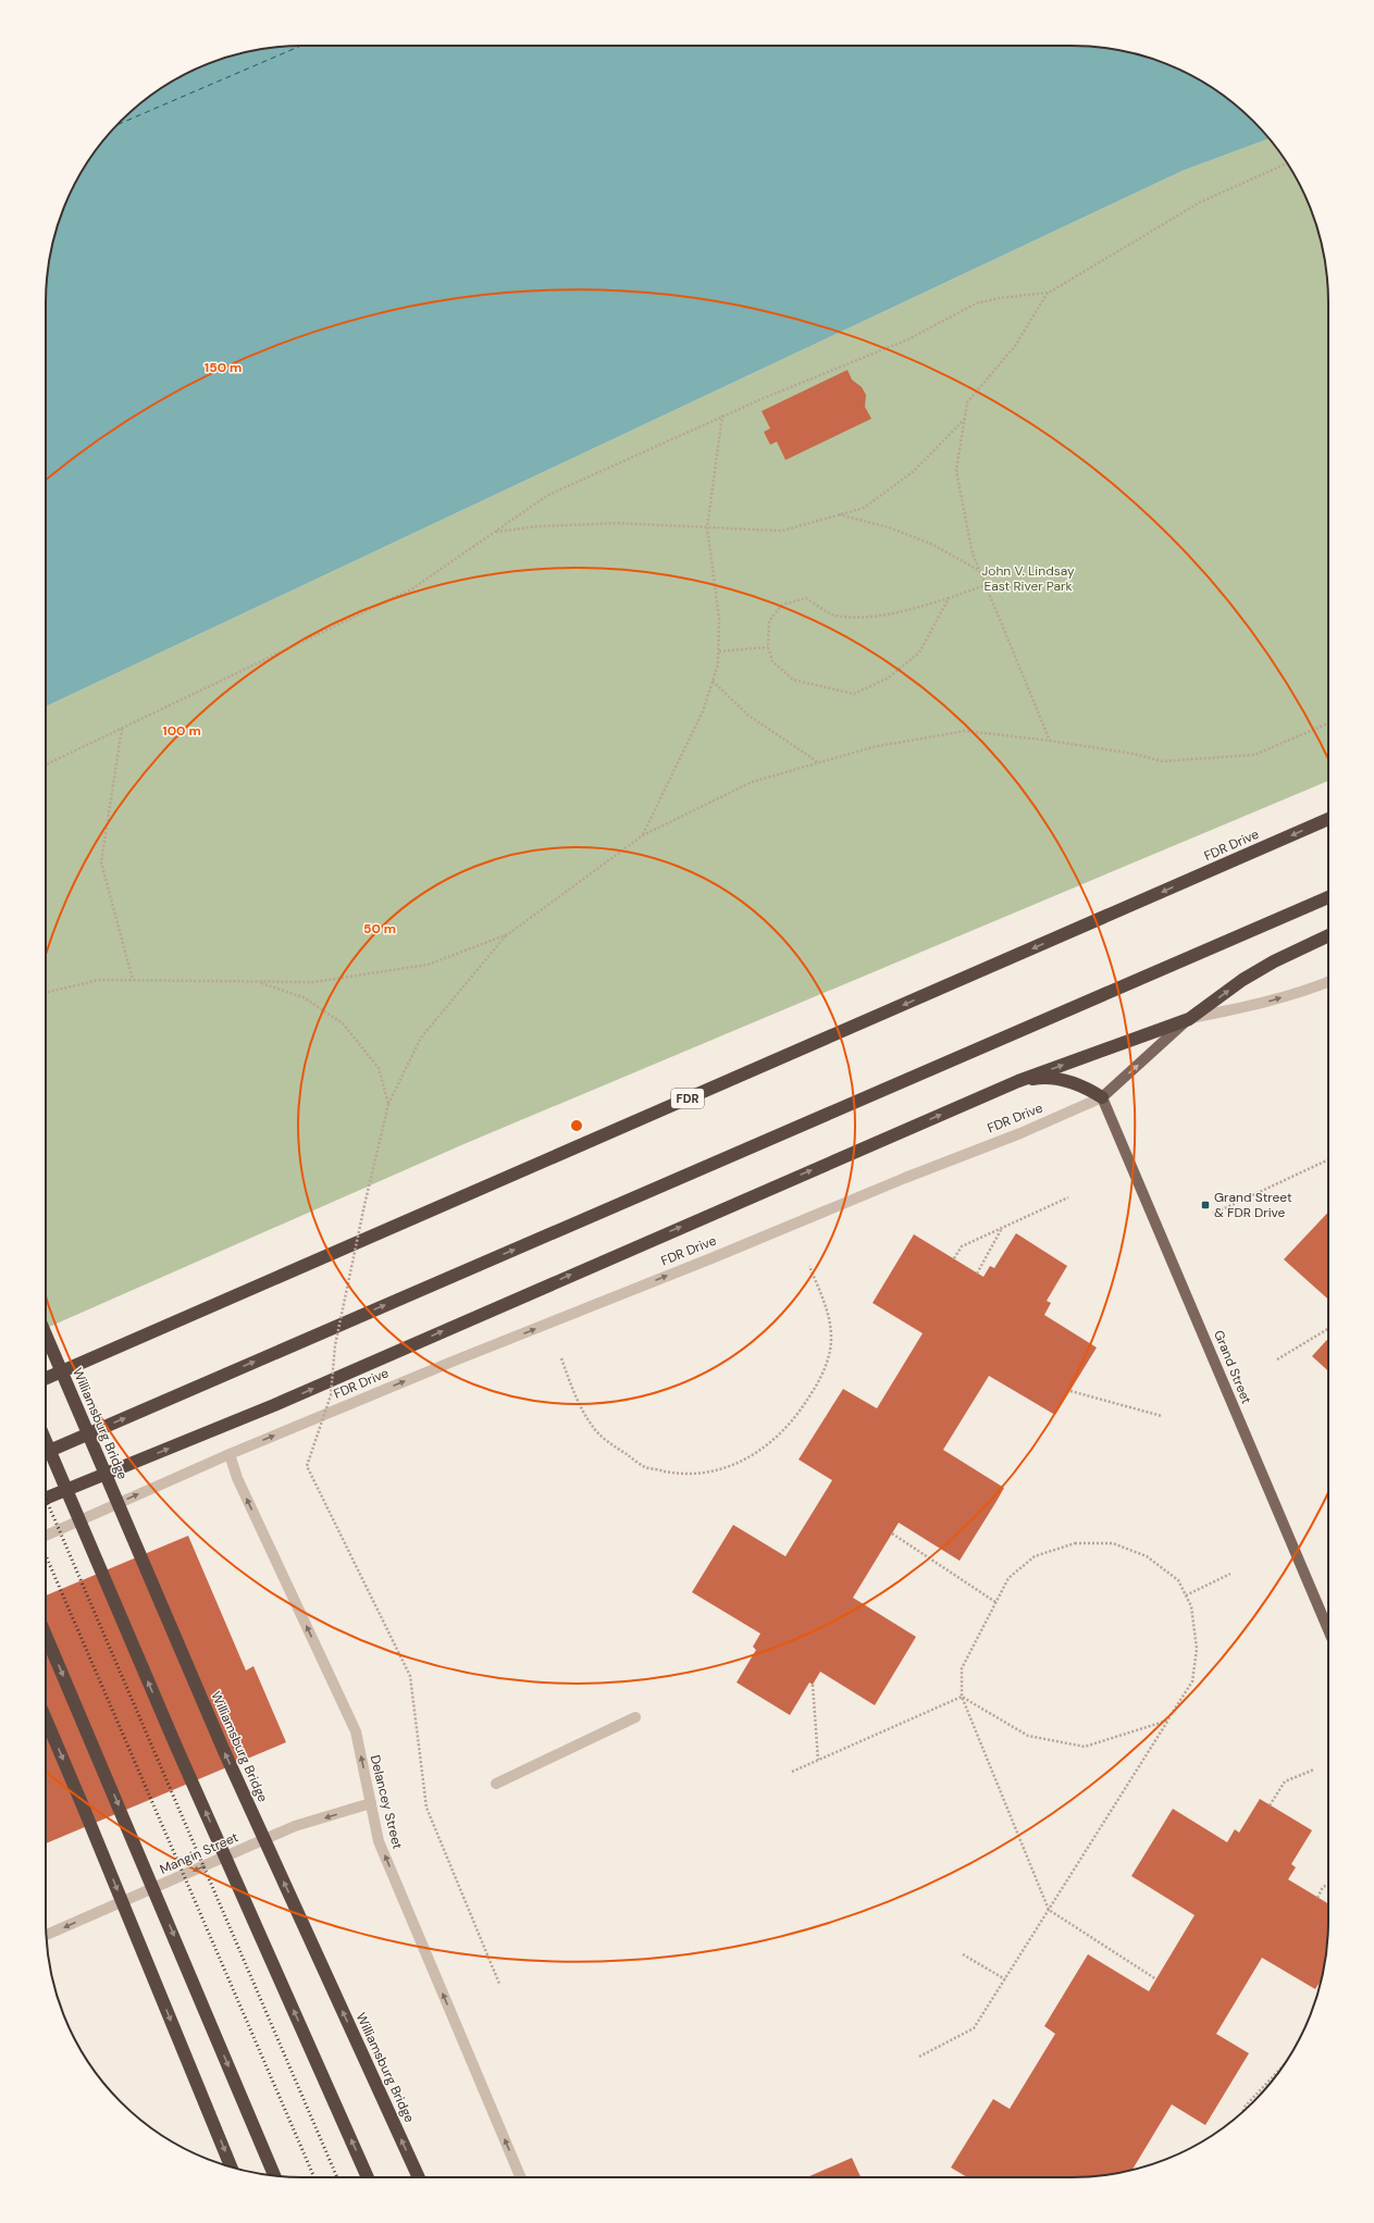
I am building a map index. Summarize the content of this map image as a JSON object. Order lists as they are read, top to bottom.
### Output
{
  "streets": {
    "highway": ["FDR Drive", "FDR", "Williamsburg Bridge"],
    "main road": ["Grand Street"],
    "street": ["Delancey Street", "Mangin Street"]
  },
  "crossings": [
    ["FDR Drive", "Grand Street"],
    ["FDR Drive", "Delancey Street"],
    ["Delancey Street", "Mangin Street"]
  ],
  "one_way": ["Delancey Street", "Mangin Street"],
  "parks": ["John V. Lindsay East River Park"],
  "places": {
    "transit": ["Grand Street & FDR Drive"]
  },
  "rings": ["150 m", "100 m", "50 m"]
}
